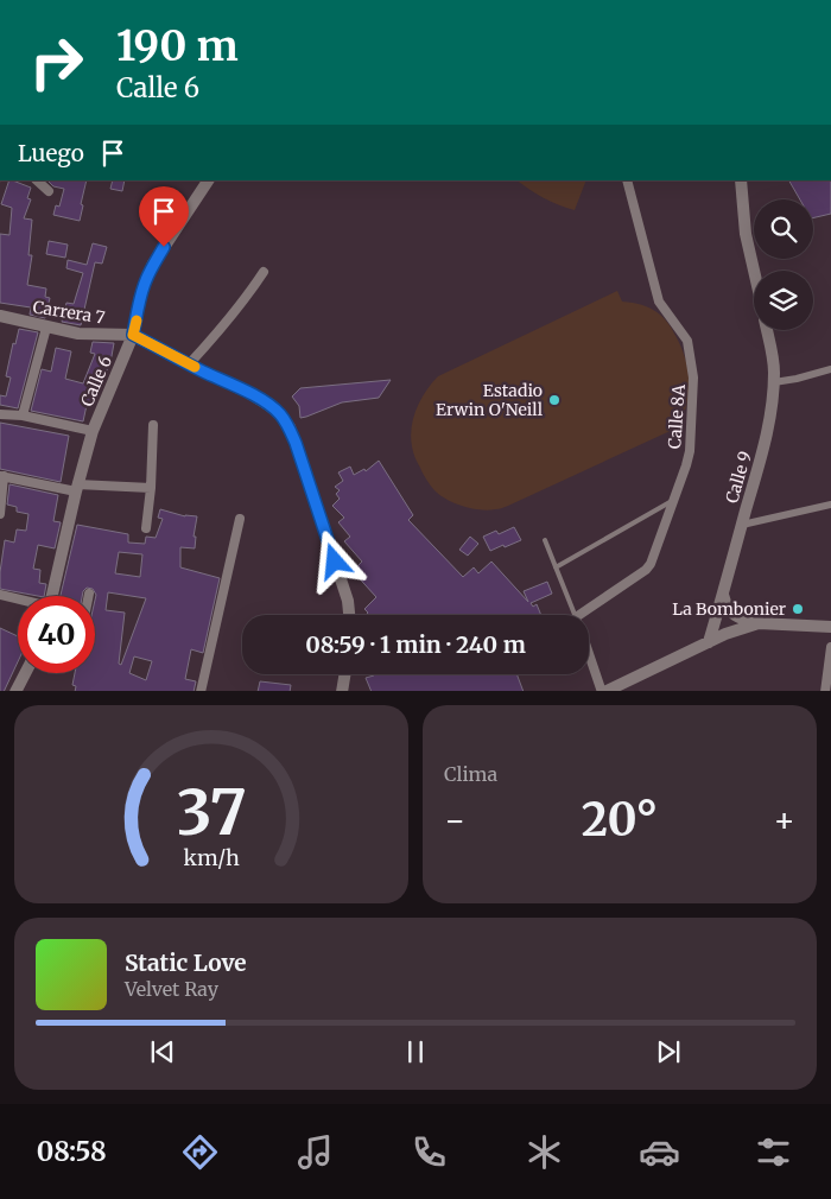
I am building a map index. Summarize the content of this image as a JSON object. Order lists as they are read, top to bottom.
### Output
{
  "streets": {
    "street": [
      "Carrera 7",
      "Calle 6",
      "Calle 8A",
      "Calle 9"
    ]
  },
  "crossings": [
    ["Carrera 7", "Calle 6"]
  ],
  "places": ["Estadio Erwin O'Neill", "La Bombonier"],
  "page": {
    "turn": ["190 m", "Calle 6"],
    "then": "Luego",
    "limit": "40",
    "trip": "08:59 · 1 min · 240 m",
    "tile": "Clima",
    "heat": ["−", "20°", "+"],
    "song": ["Static Love", "Velvet Ray"],
    "tabs": "08:58",
    "gauge": ["37", "km/h"]
  }
}
